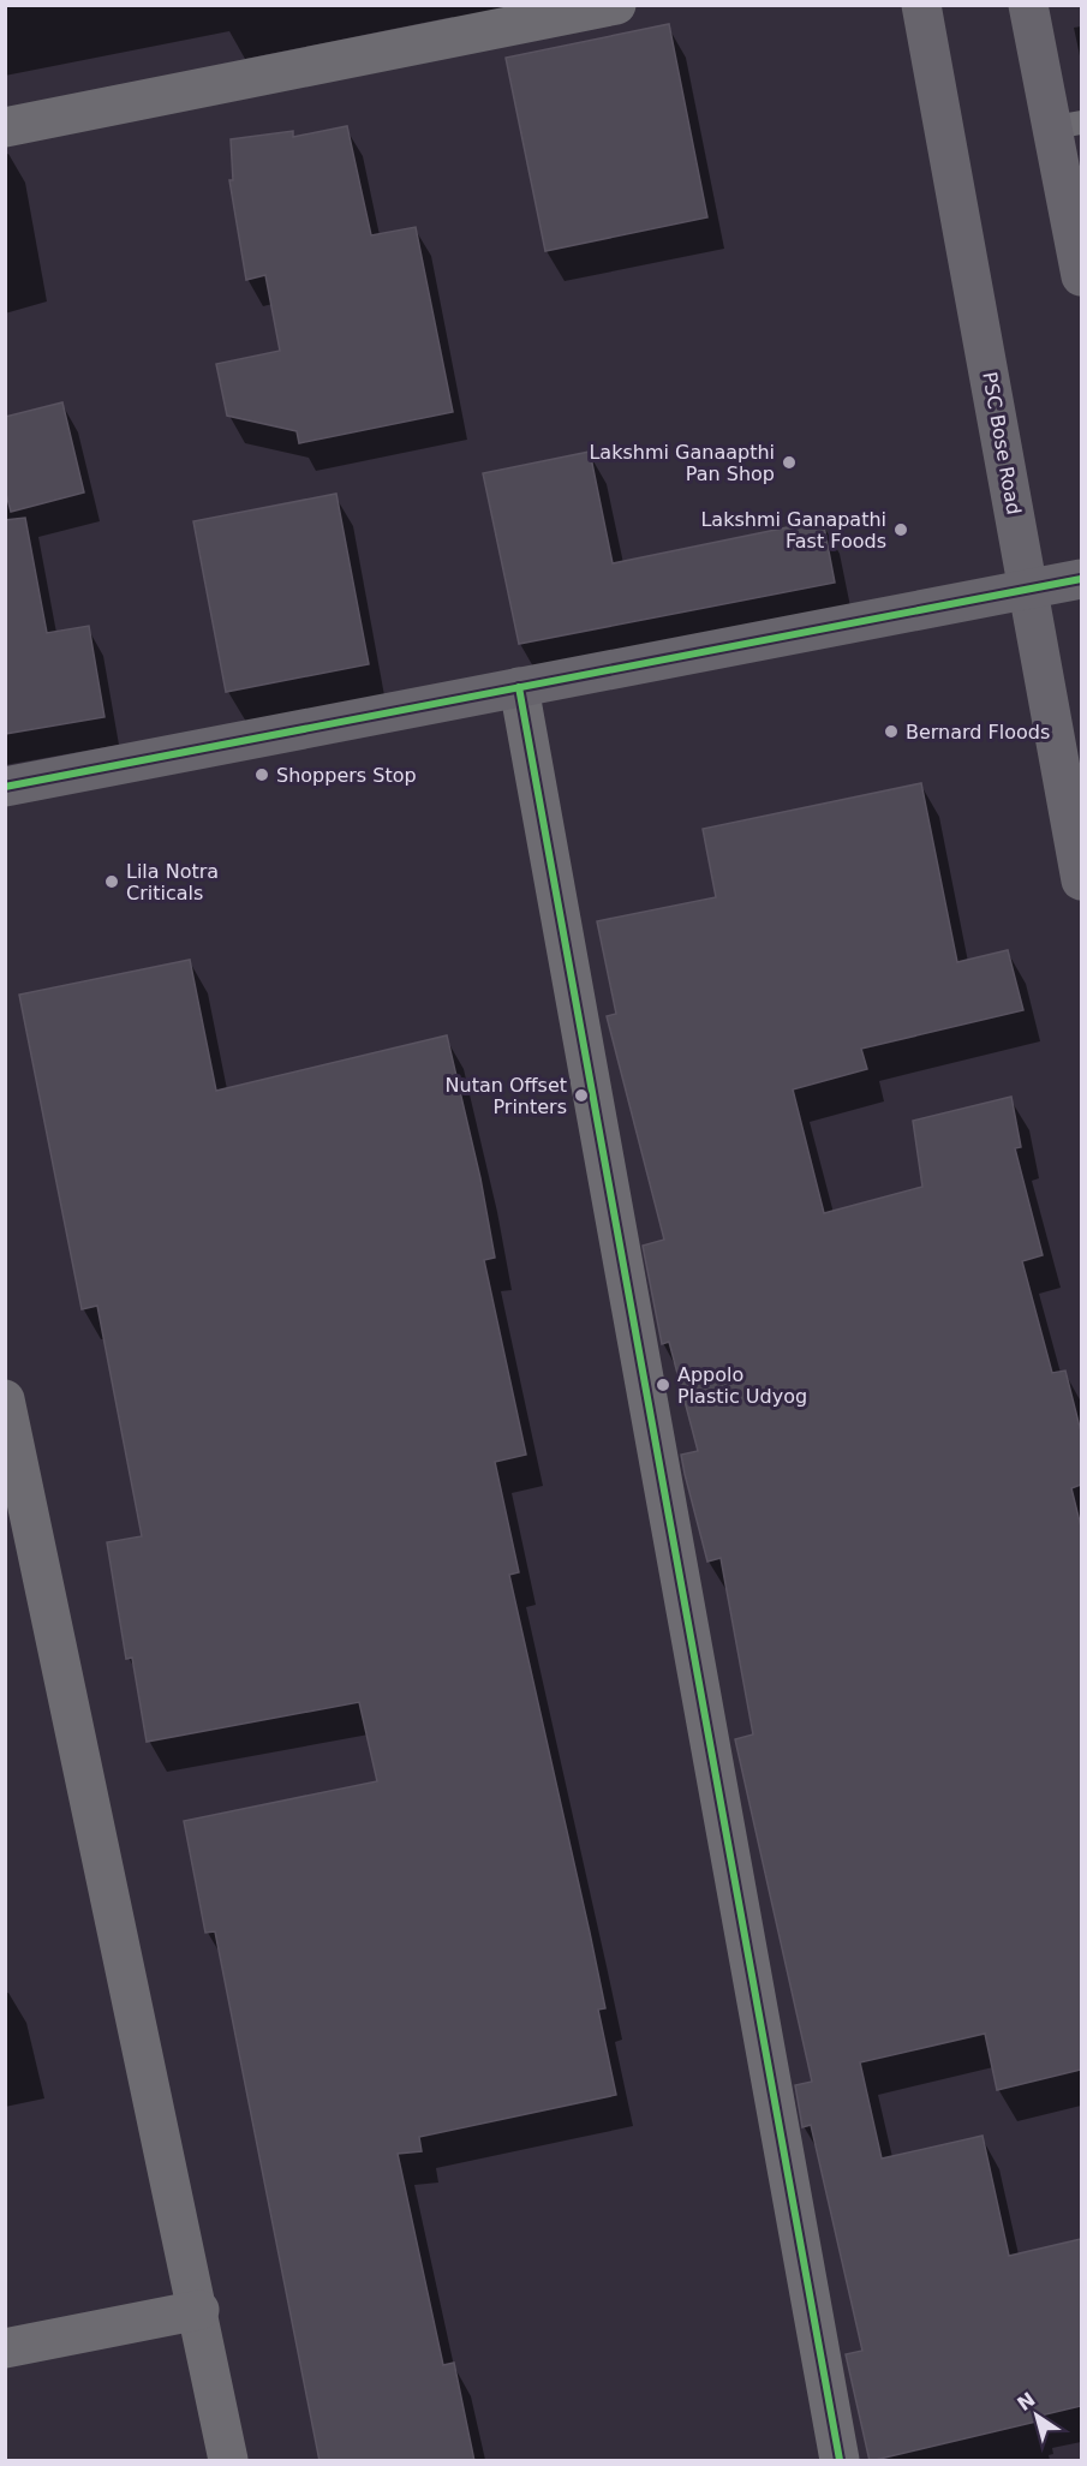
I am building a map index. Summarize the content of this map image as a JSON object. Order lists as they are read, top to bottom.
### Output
{
  "streets": {
    "street": ["PSC Bose Road"]
  },
  "places": [
    "Lakshmi Ganaapthi Pan Shop",
    "Lakshmi Ganapathi Fast Foods",
    "Bernard Floods",
    "Shoppers Stop",
    "Lila Notra Criticals",
    "Nutan Offset Printers",
    "Appolo Plastic Udyog"
  ],
  "north": "top left"
}
